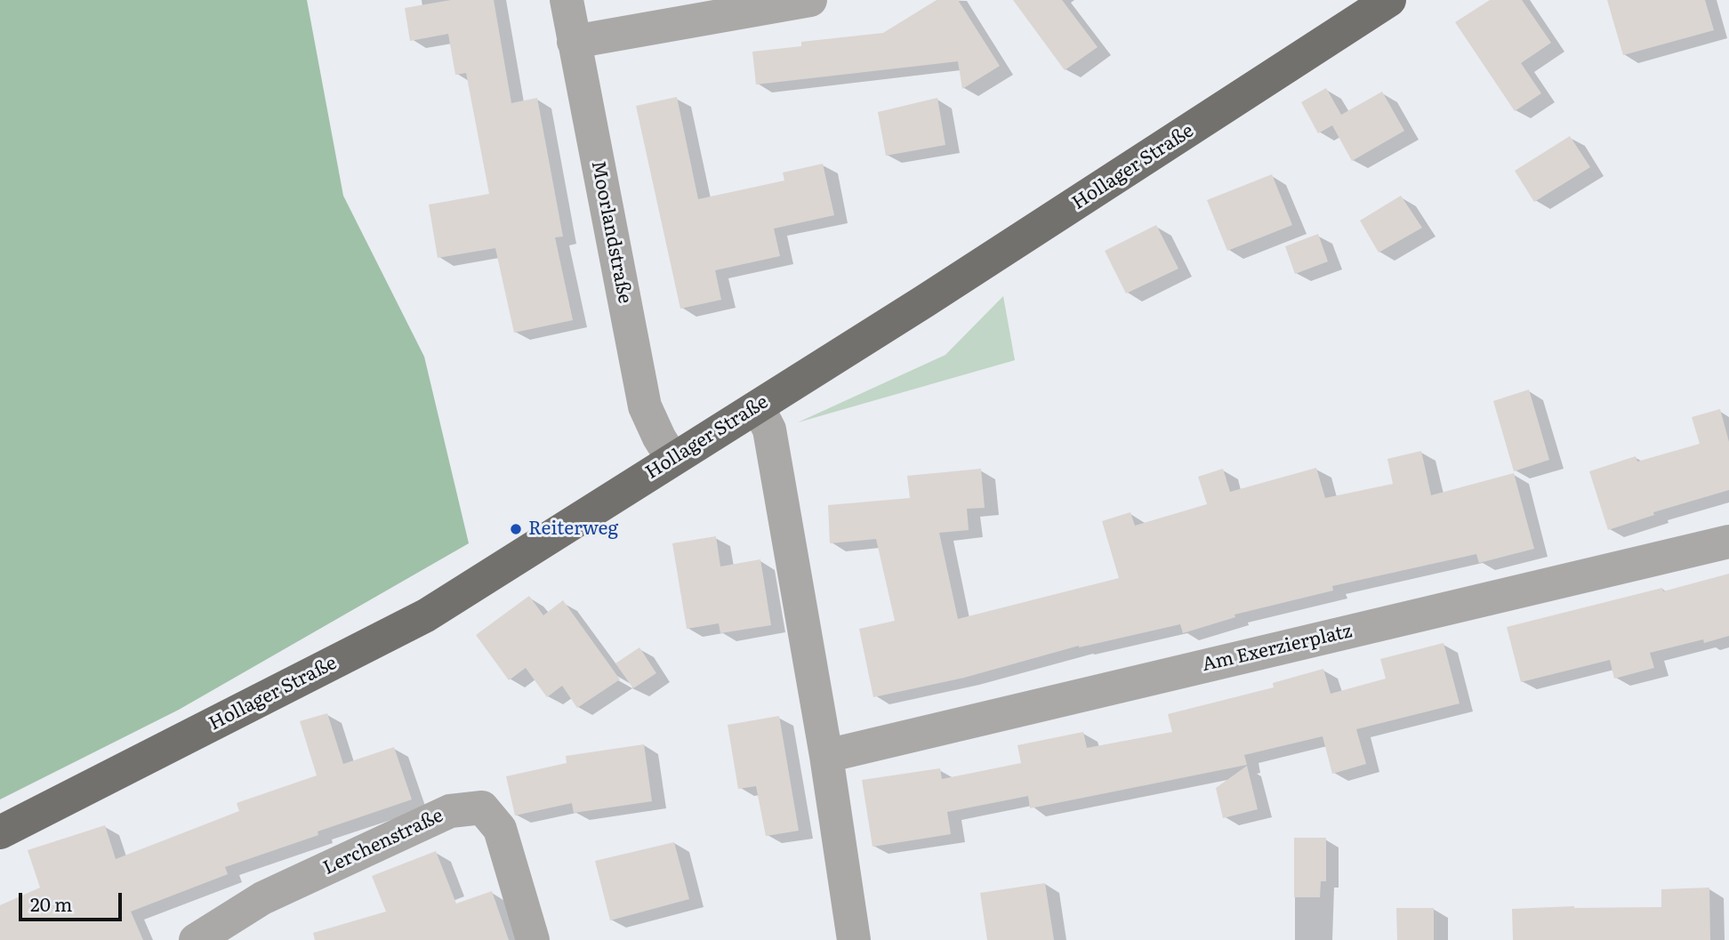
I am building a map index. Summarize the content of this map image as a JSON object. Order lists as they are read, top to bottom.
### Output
{
  "streets": {
    "main road": ["Hollager Straße"],
    "street": ["Moorlandstraße", "Am Exerzierplatz", "Lerchenstraße"]
  },
  "crossings": [
    ["Hollager Straße", "Moorlandstraße"]
  ],
  "places": ["Reiterweg"],
  "scale_bar": "20 m"
}
